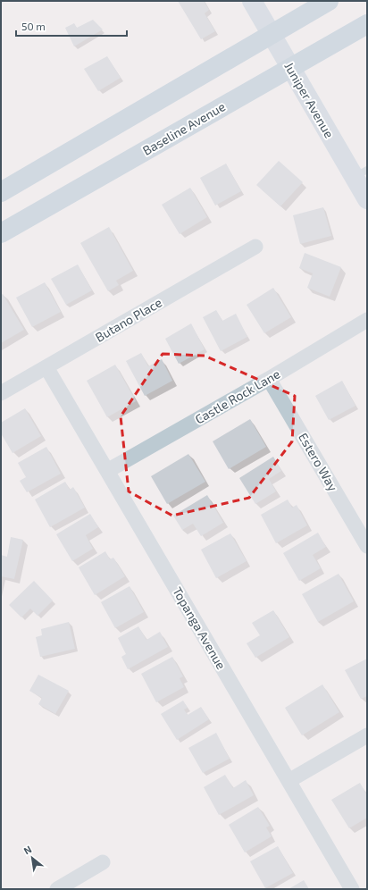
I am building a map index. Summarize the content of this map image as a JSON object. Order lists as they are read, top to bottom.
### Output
{
  "streets": {
    "main road": ["Baseline Avenue"],
    "street": [
      "Juniper Avenue",
      "Butano Place",
      "Castle Rock Lane",
      "Estero Way",
      "Topanga Avenue"
    ]
  },
  "crossings": [
    ["Juniper Avenue", "Baseline Avenue"],
    ["Butano Place", "Topanga Avenue"],
    ["Castle Rock Lane", "Estero Way"],
    ["Castle Rock Lane", "Topanga Avenue"]
  ],
  "scale_bar": "50 m",
  "north": "top left"
}
